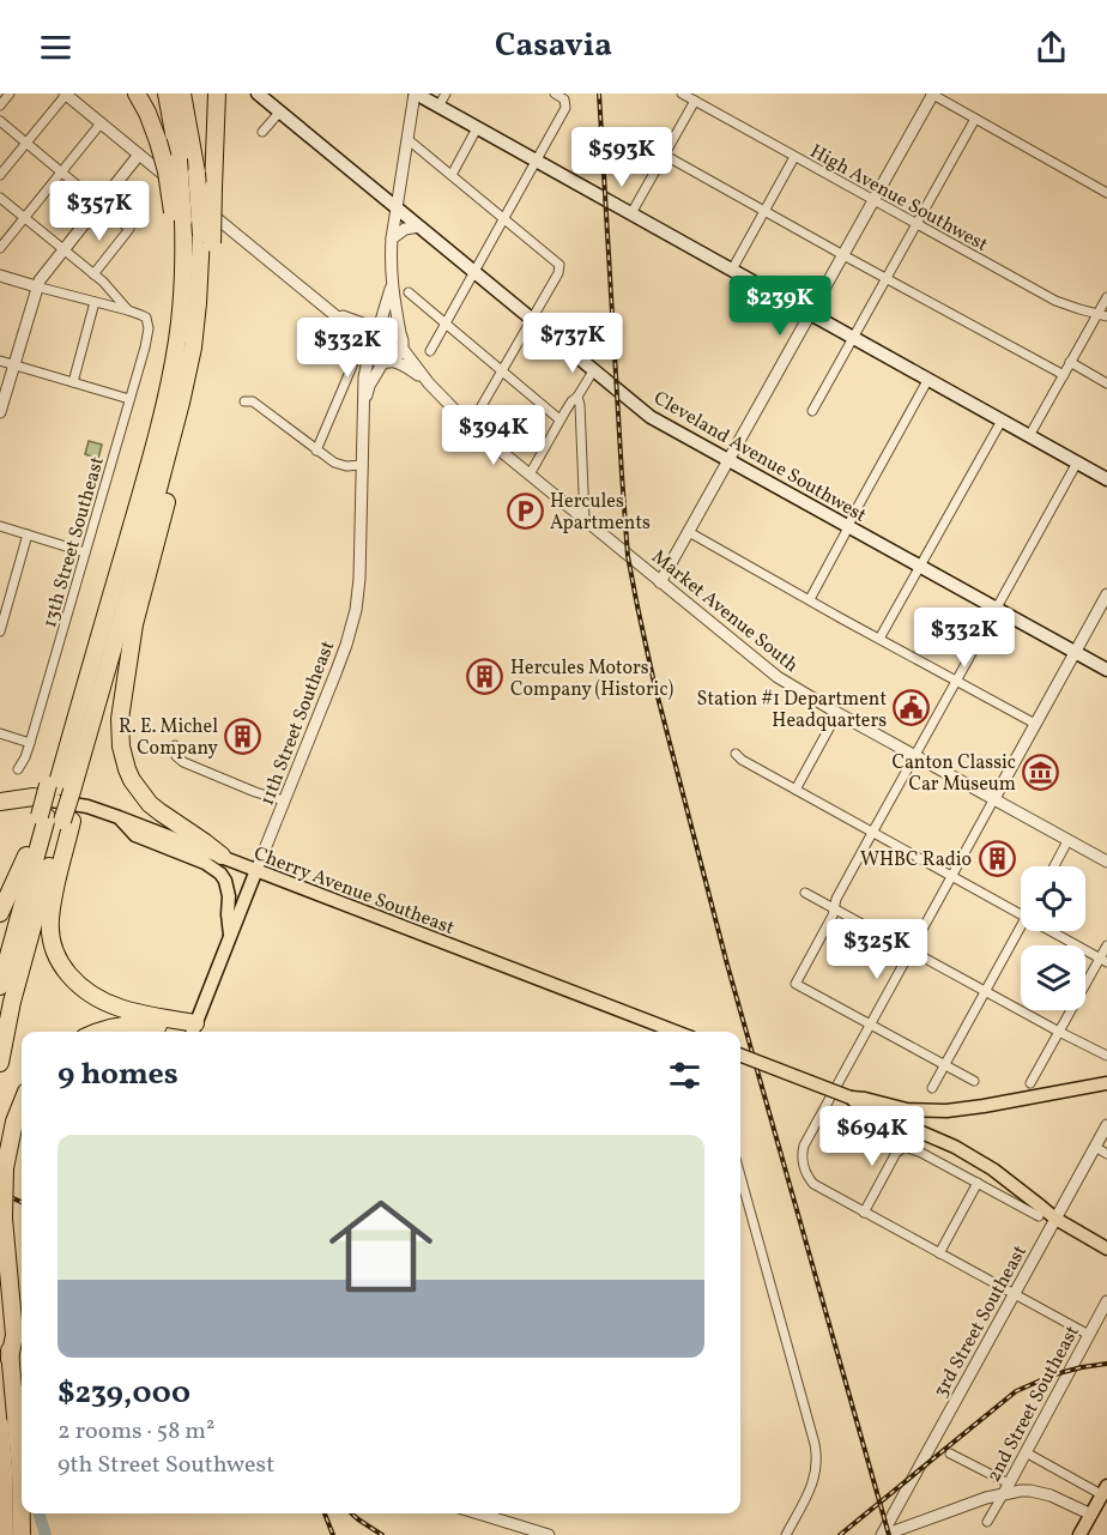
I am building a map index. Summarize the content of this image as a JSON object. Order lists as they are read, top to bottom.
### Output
{
  "streets": {
    "main road": ["Cleveland Avenue Southwest", "11th Street Southeast", "Cherry Avenue Southeast"],
    "street": [
      "High Avenue Southwest",
      "13th Street Southeast",
      "Market Avenue South",
      "3rd Street Southeast",
      "2nd Street Southeast"
    ]
  },
  "crossings": [
    ["Market Avenue South", "11th Street Southeast"],
    ["11th Street Southeast", "Cherry Avenue Southeast"]
  ],
  "places": {
    "parking": ["Hercules Apartments"],
    "building": ["Hercules Motors Company (Historic)", "R. E. Michel Company", "WHBC Radio"],
    "public building": ["Station #1 Department Headquarters"],
    "museum": ["Canton Classic Car Museum"]
  },
  "page": {
    "header": "Casavia",
    "price": [
      "$593K",
      "$357K",
      "$239K",
      "$737K",
      "$332K",
      "$394K",
      "$332K",
      "$325K",
      "$694K"
    ],
    "heading": "9 homes",
    "list": [
      {
        "name": "$239,000",
        "note": "2 rooms · 58 m² · 9th Street Southwest"
      }
    ]
  }
}
